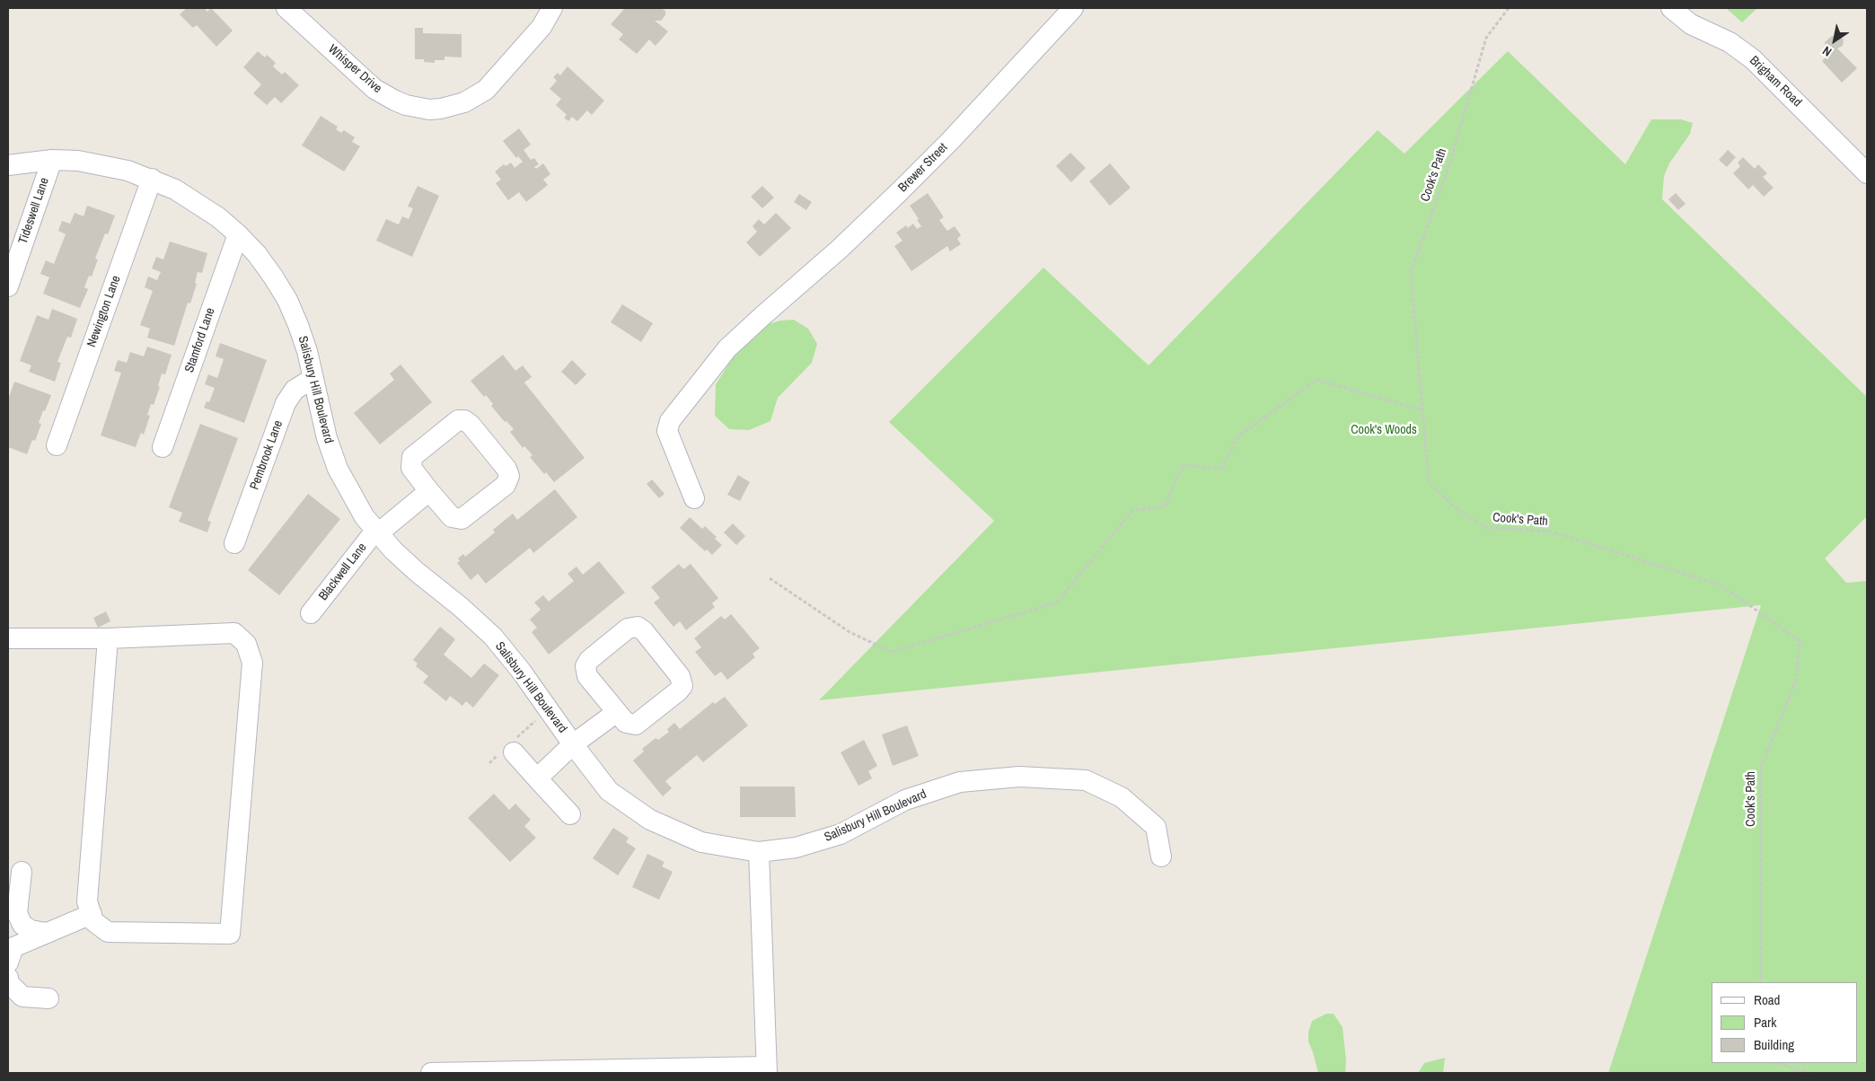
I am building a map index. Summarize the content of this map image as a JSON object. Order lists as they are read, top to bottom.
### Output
{
  "streets": {
    "street": [
      "Whisper Drive",
      "Brigham Road",
      "Brewer Street",
      "Tideswell Lane",
      "Newington Lane",
      "Stamford Lane",
      "Salisbury Hill Boulevard",
      "Pembrook Lane",
      "Blackwell Lane"
    ],
    "path": ["Cook's Path"]
  },
  "crossings": [
    ["Tideswell Lane", "Salisbury Hill Boulevard"],
    ["Newington Lane", "Salisbury Hill Boulevard"],
    ["Stamford Lane", "Salisbury Hill Boulevard"],
    ["Salisbury Hill Boulevard", "Pembrook Lane"],
    ["Salisbury Hill Boulevard", "Blackwell Lane"]
  ],
  "parks": ["Cook's Woods"],
  "legend": ["Road", "Park", "Building"],
  "north": "bottom left"
}
